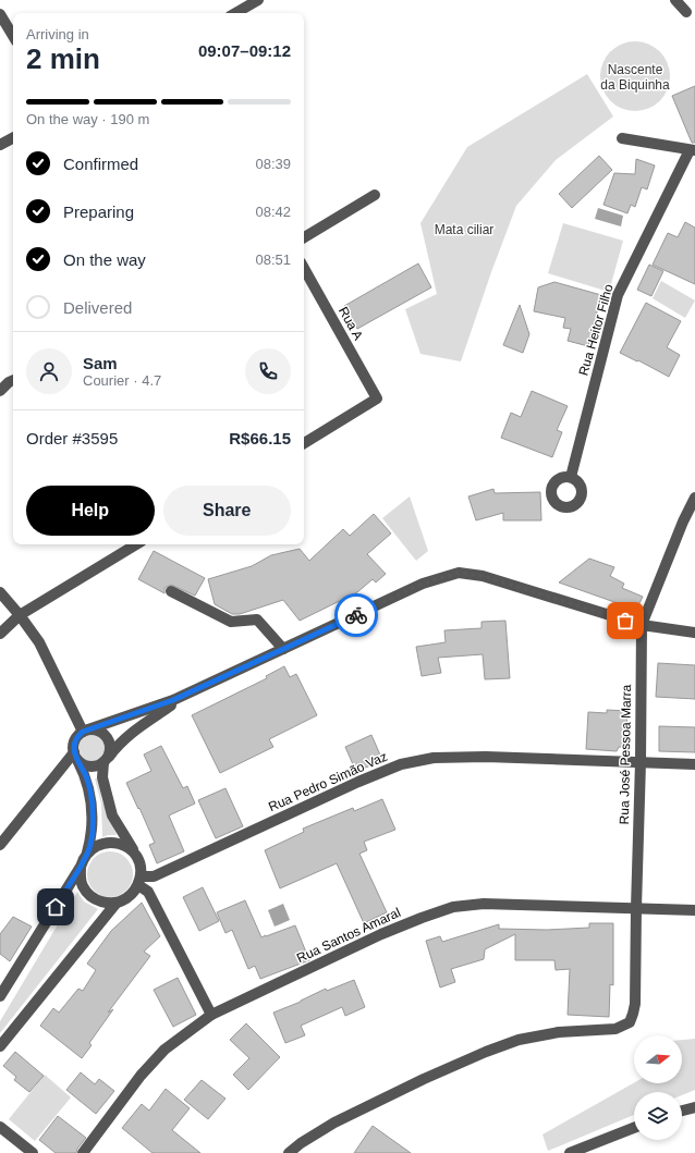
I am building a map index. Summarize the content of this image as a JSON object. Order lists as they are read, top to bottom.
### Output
{
  "streets": {
    "street": [
      "Rua A",
      "Rua Heitor Filho",
      "Rua José Pessoa Marra",
      "Rua Pedro Simão Vaz",
      "Rua Santos Amaral"
    ]
  },
  "crossings": [
    ["Rua José Pessoa Marra", "Rua Pedro Simão Vaz"],
    ["Rua José Pessoa Marra", "Rua Santos Amaral"]
  ],
  "parks": ["Nascente da Biquinha", "Mata ciliar"],
  "north": "right",
  "page": {
    "heading": ["2 min", "Arriving in", "09:07–09:12"],
    "panel": [
      "Sam",
      "Courier · 4.7",
      "Order #3595",
      "R$66.15"
    ],
    "bar": "On the way · 190 m",
    "list": [
      ["Confirmed", "08:39"],
      ["Preparing", "08:42"],
      ["On the way", "08:51"],
      "Delivered"
    ],
    "buttons": ["Help", "Share"]
  }
}
